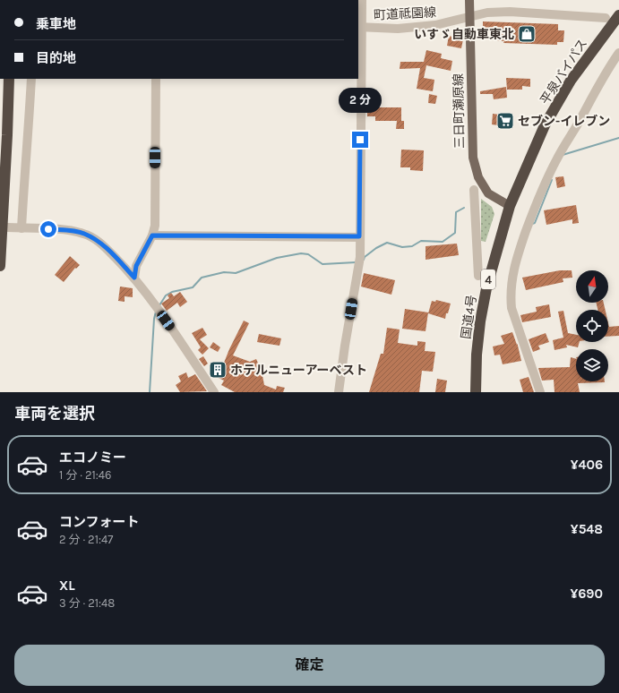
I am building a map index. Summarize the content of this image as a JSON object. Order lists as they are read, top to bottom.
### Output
{
  "streets": {
    "highway": ["平泉バイパス", "4", "国道4号"],
    "main road": ["三日町瀬原線"],
    "street": ["町道祗園線"]
  },
  "crossings": [
    ["町道祗園線", "三日町瀬原線"],
    ["平泉バイパス", "三日町瀬原線"],
    ["平泉バイパス", "国道4号"],
    ["三日町瀬原線", "国道4号"]
  ],
  "places": {
    "shop": ["いすゞ自動車東北"],
    "supermarket": ["セブン-イレブン"],
    "building": ["ホテルニューアーベスト"]
  },
  "north": "top",
  "page": {
    "banner": ["乗車地", "目的地"],
    "bubble": "2 分",
    "heading": "車両を選択",
    "list": [
      {
        "name": "エコノミー",
        "note": "1 分 · 21:46",
        "value": "¥406"
      },
      {
        "name": "コンフォート",
        "note": "2 分 · 21:47",
        "value": "¥548"
      },
      {
        "name": "XL",
        "note": "3 分 · 21:48",
        "value": "¥690"
      }
    ],
    "buttons": "確定"
  }
}
